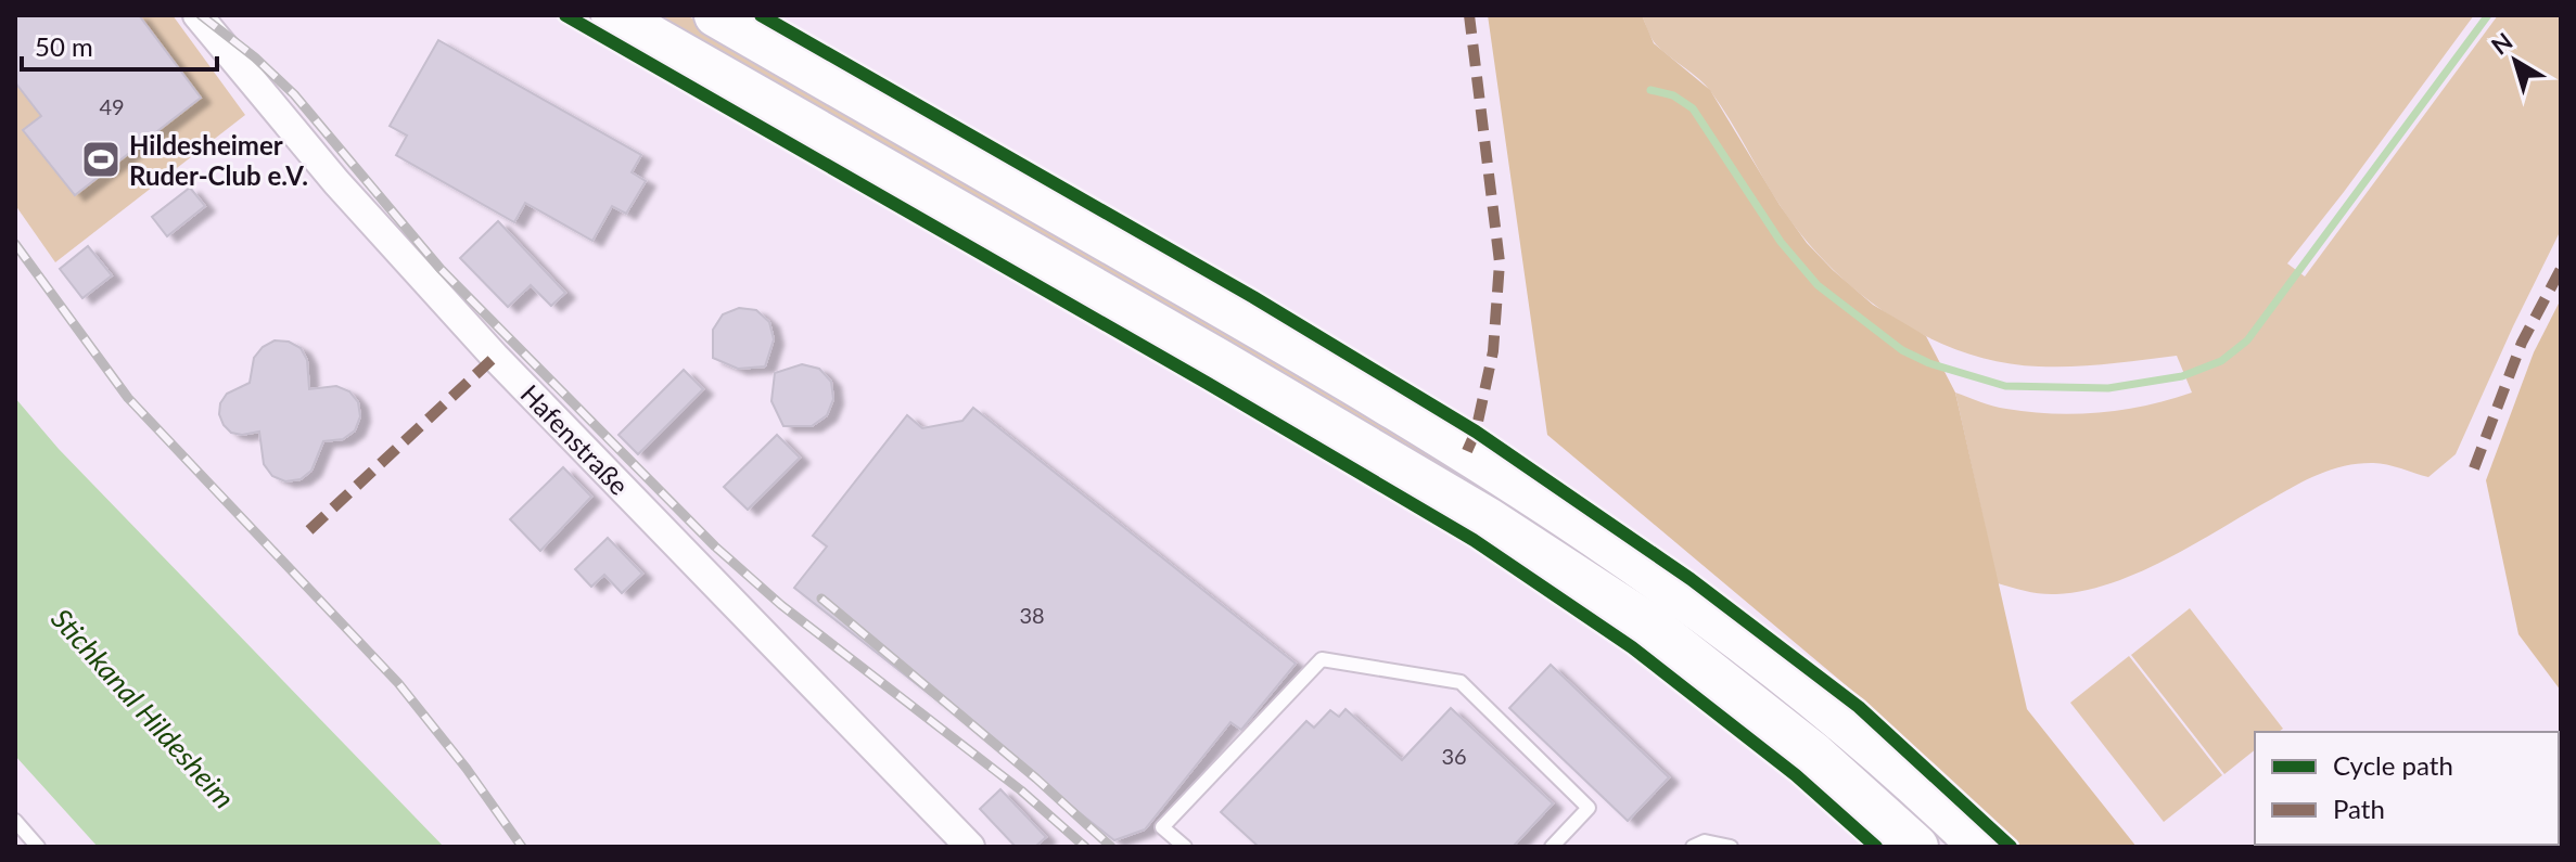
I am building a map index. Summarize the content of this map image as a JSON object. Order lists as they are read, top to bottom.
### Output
{
  "streets": {
    "street": ["Hafenstraße"]
  },
  "water": ["Stichkanal Hildesheim"],
  "places": {
    "sports": ["Hildesheimer Ruder-Club e.V."]
  },
  "house_numbers": ["49", "38", "36"],
  "legend": ["Cycle path", "Path"],
  "scale_bar": "50 m",
  "north": "top left"
}
